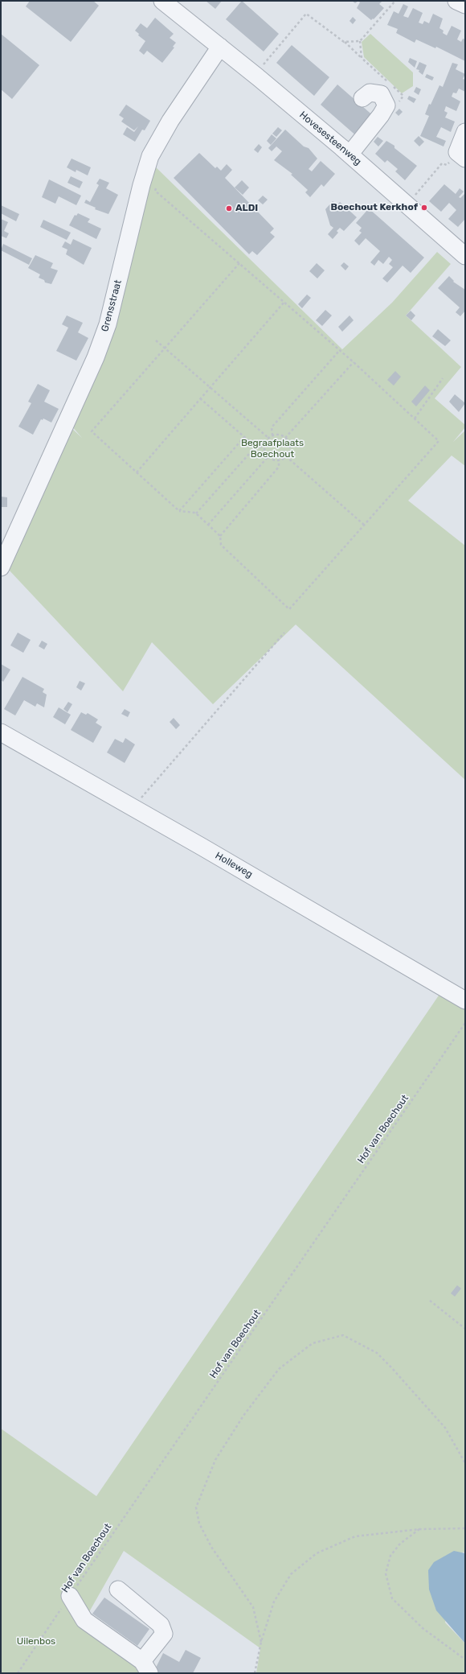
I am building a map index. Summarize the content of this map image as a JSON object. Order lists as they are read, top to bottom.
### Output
{
  "streets": {
    "street": ["Hovesesteenweg", "Grensstraat", "Holleweg"],
    "path": ["Hof van Boechout"]
  },
  "crossings": [
    ["Hovesesteenweg", "Grensstraat"]
  ],
  "parks": ["Begraafplaats Boechout", "Uilenbos"],
  "places": ["Boechout Kerkhof", "ALDI"]
}
